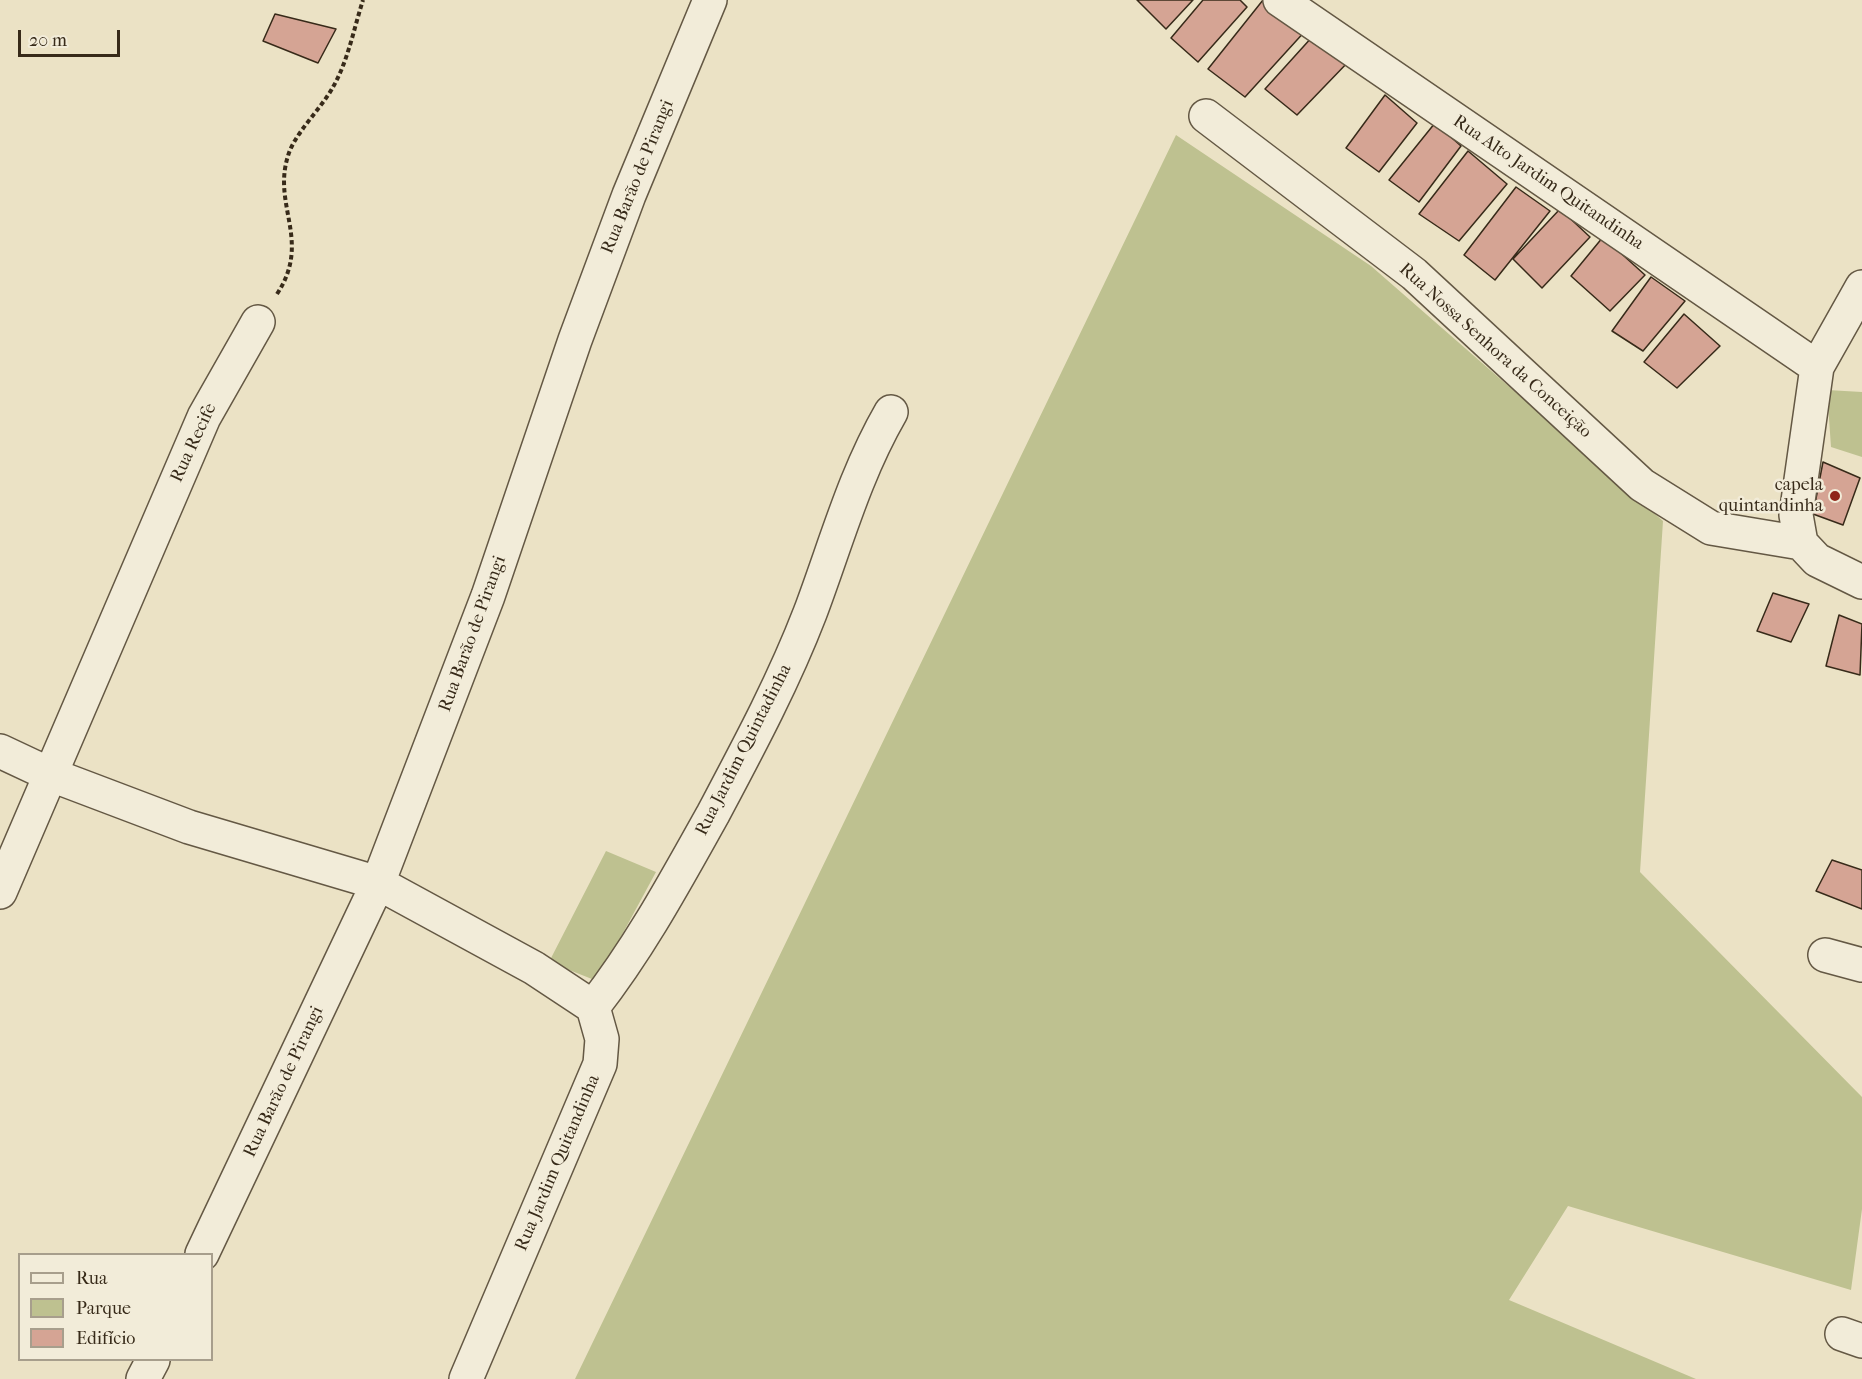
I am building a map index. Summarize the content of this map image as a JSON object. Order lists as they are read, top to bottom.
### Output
{
  "streets": {
    "street": [
      "Rua Barão de Pirangi",
      "Rua Alto Jardim Quitandinha",
      "Rua Nossa Senhora da Conceição",
      "Rua Recife",
      "Rua Jardim Quintadinha",
      "Rua Jardim Quitandinha"
    ]
  },
  "crossings": [
    ["Rua Jardim Quintadinha", "Rua Jardim Quitandinha"]
  ],
  "places": ["capela quintandinha"],
  "legend": ["Rua", "Parque", "Edifício"],
  "scale_bar": "20 m"
}
